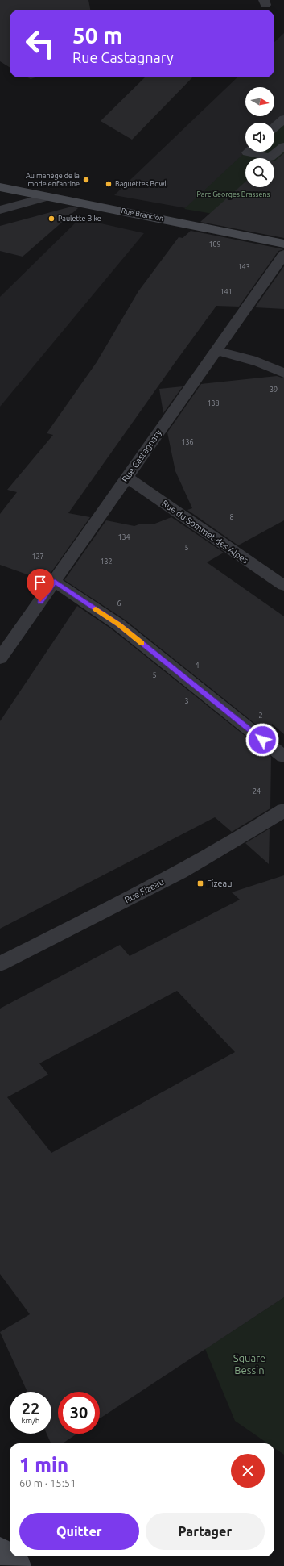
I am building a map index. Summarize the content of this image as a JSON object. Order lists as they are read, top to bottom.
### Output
{
  "streets": {
    "street": [
      "Rue Brancion",
      "Rue Castagnary",
      "Rue du Sommet des Alpes",
      "Rue Fizeau"
    ]
  },
  "crossings": [
    ["Rue Castagnary", "Rue du Sommet des Alpes"]
  ],
  "parks": ["Parc Georges Brassens", "Square Bessin"],
  "places": {
    "other": ["Au manège de la mode enfantine", "Baguettes Bowl", "Paulette Bike"],
    "transit": ["Fizeau"]
  },
  "house_numbers": [
    "109",
    "143",
    "141",
    "39",
    "138",
    "136",
    "8",
    "134",
    "5",
    "127",
    "132",
    "6",
    "4",
    "5",
    "3",
    "2",
    "24"
  ],
  "north": "right",
  "page": {
    "turn": ["50 m", "Rue Castagnary"],
    "speed": "22 km/h",
    "limit": "30",
    "heading": ["1 min", "60 m · 15:51"],
    "buttons": ["Quitter", "Partager"]
  }
}
